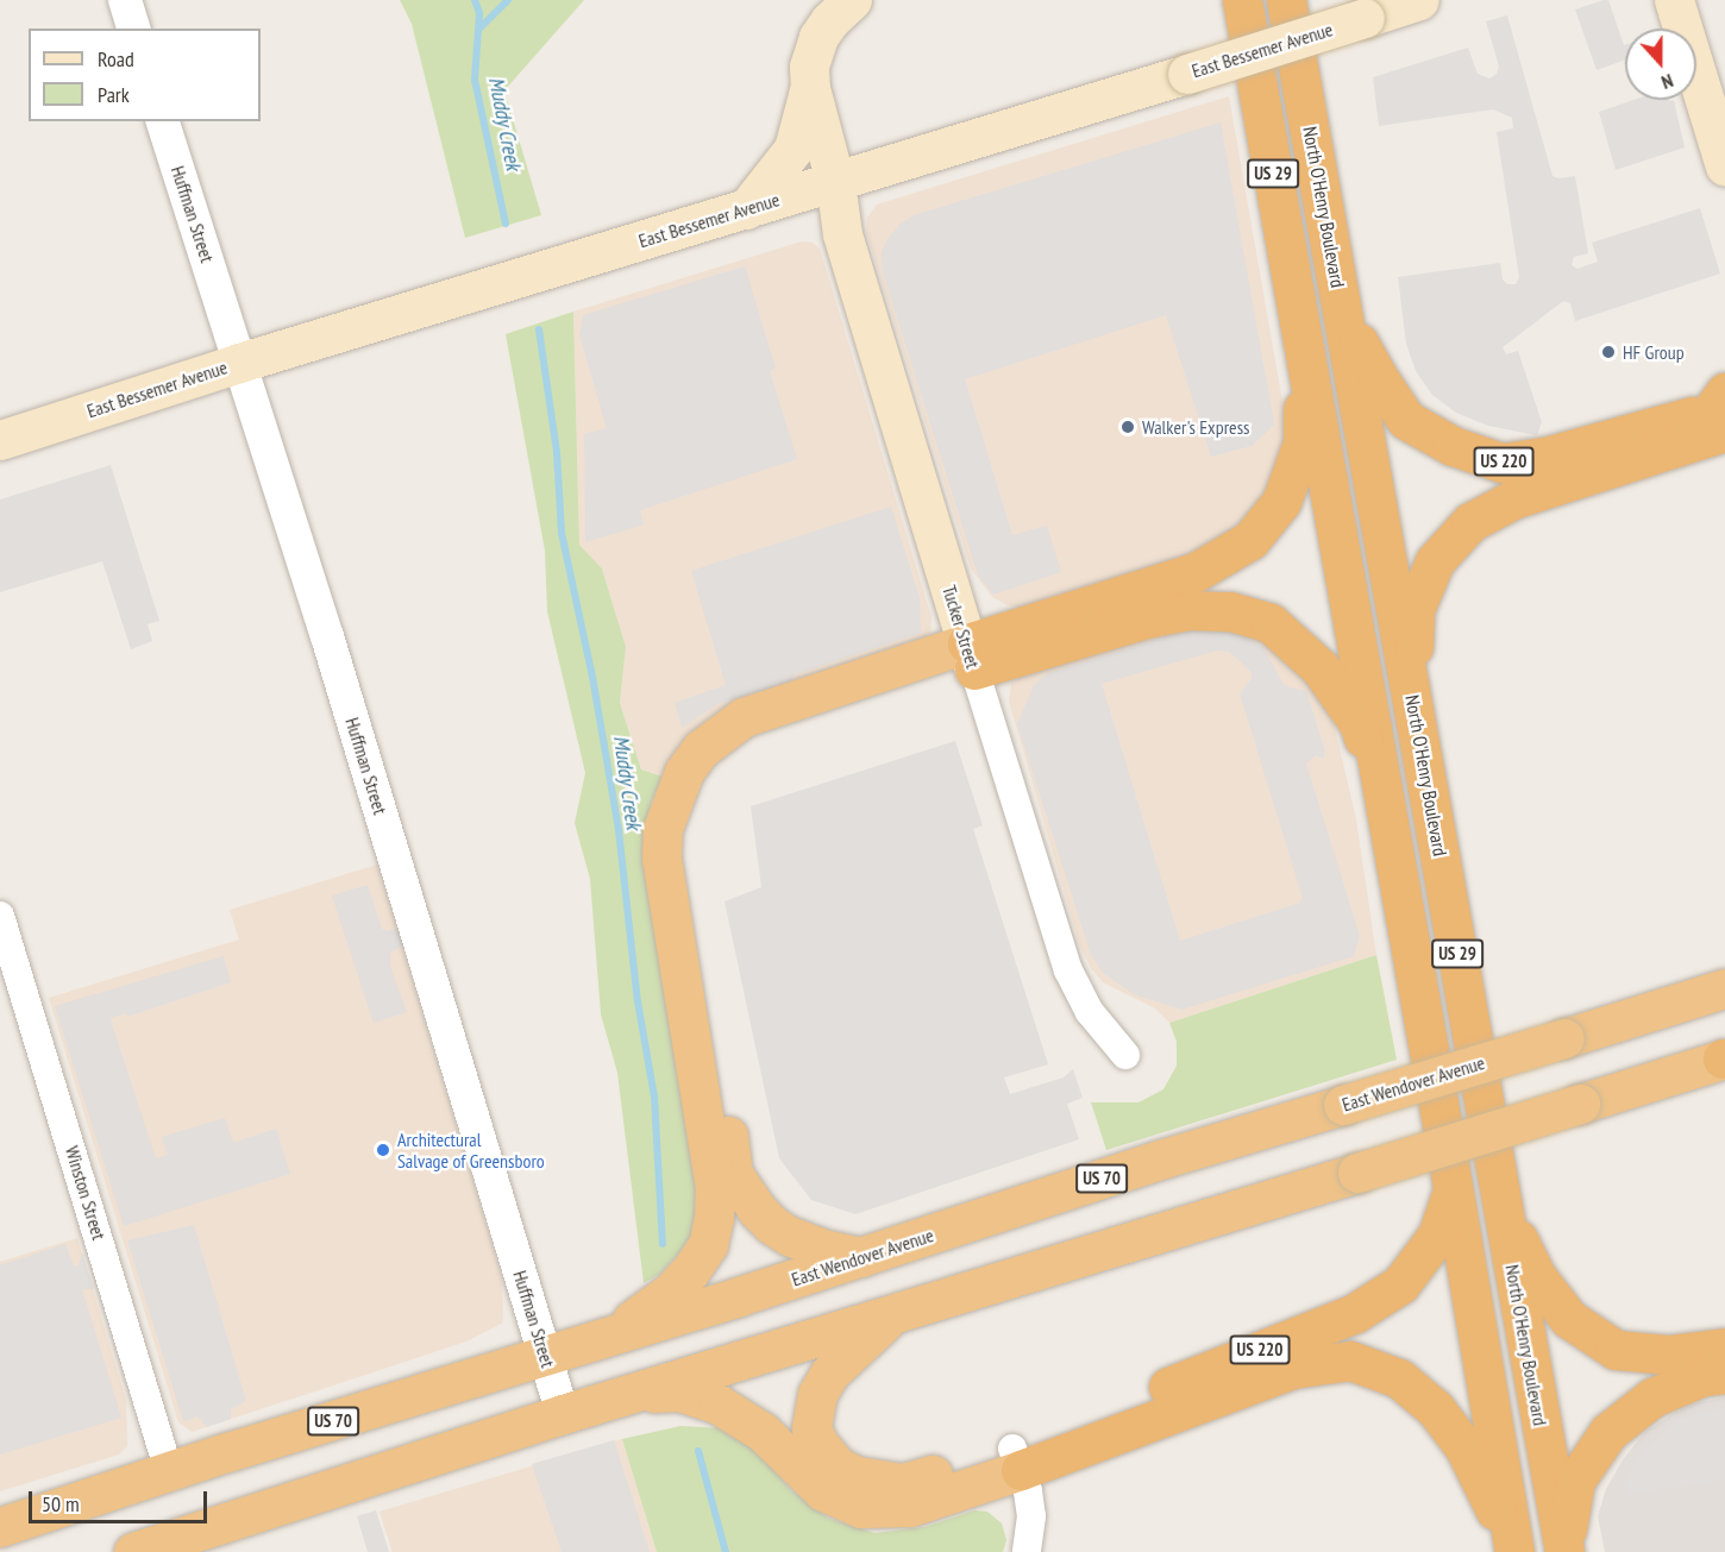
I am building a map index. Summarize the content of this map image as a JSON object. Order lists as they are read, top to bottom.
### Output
{
  "streets": {
    "highway": [
      "US 29",
      "North O'Henry Boulevard",
      "US 220",
      "East Wendover Avenue",
      "US 70"
    ],
    "main road": ["East Bessemer Avenue", "Tucker Street"],
    "street": ["Huffman Street", "Winston Street"]
  },
  "crossings": [
    ["East Bessemer Avenue", "Huffman Street"],
    ["East Bessemer Avenue", "Tucker Street"],
    ["US 29", "US 220"],
    ["North O'Henry Boulevard", "US 220"],
    ["Huffman Street", "East Wendover Avenue"],
    ["East Wendover Avenue", "Winston Street"]
  ],
  "water": ["Muddy Creek"],
  "places": ["HF Group", "Walker's Express", "Architectural Salvage of Greensboro"],
  "legend": ["Road", "Park"],
  "scale_bar": "50 m",
  "north": "bottom"
}
